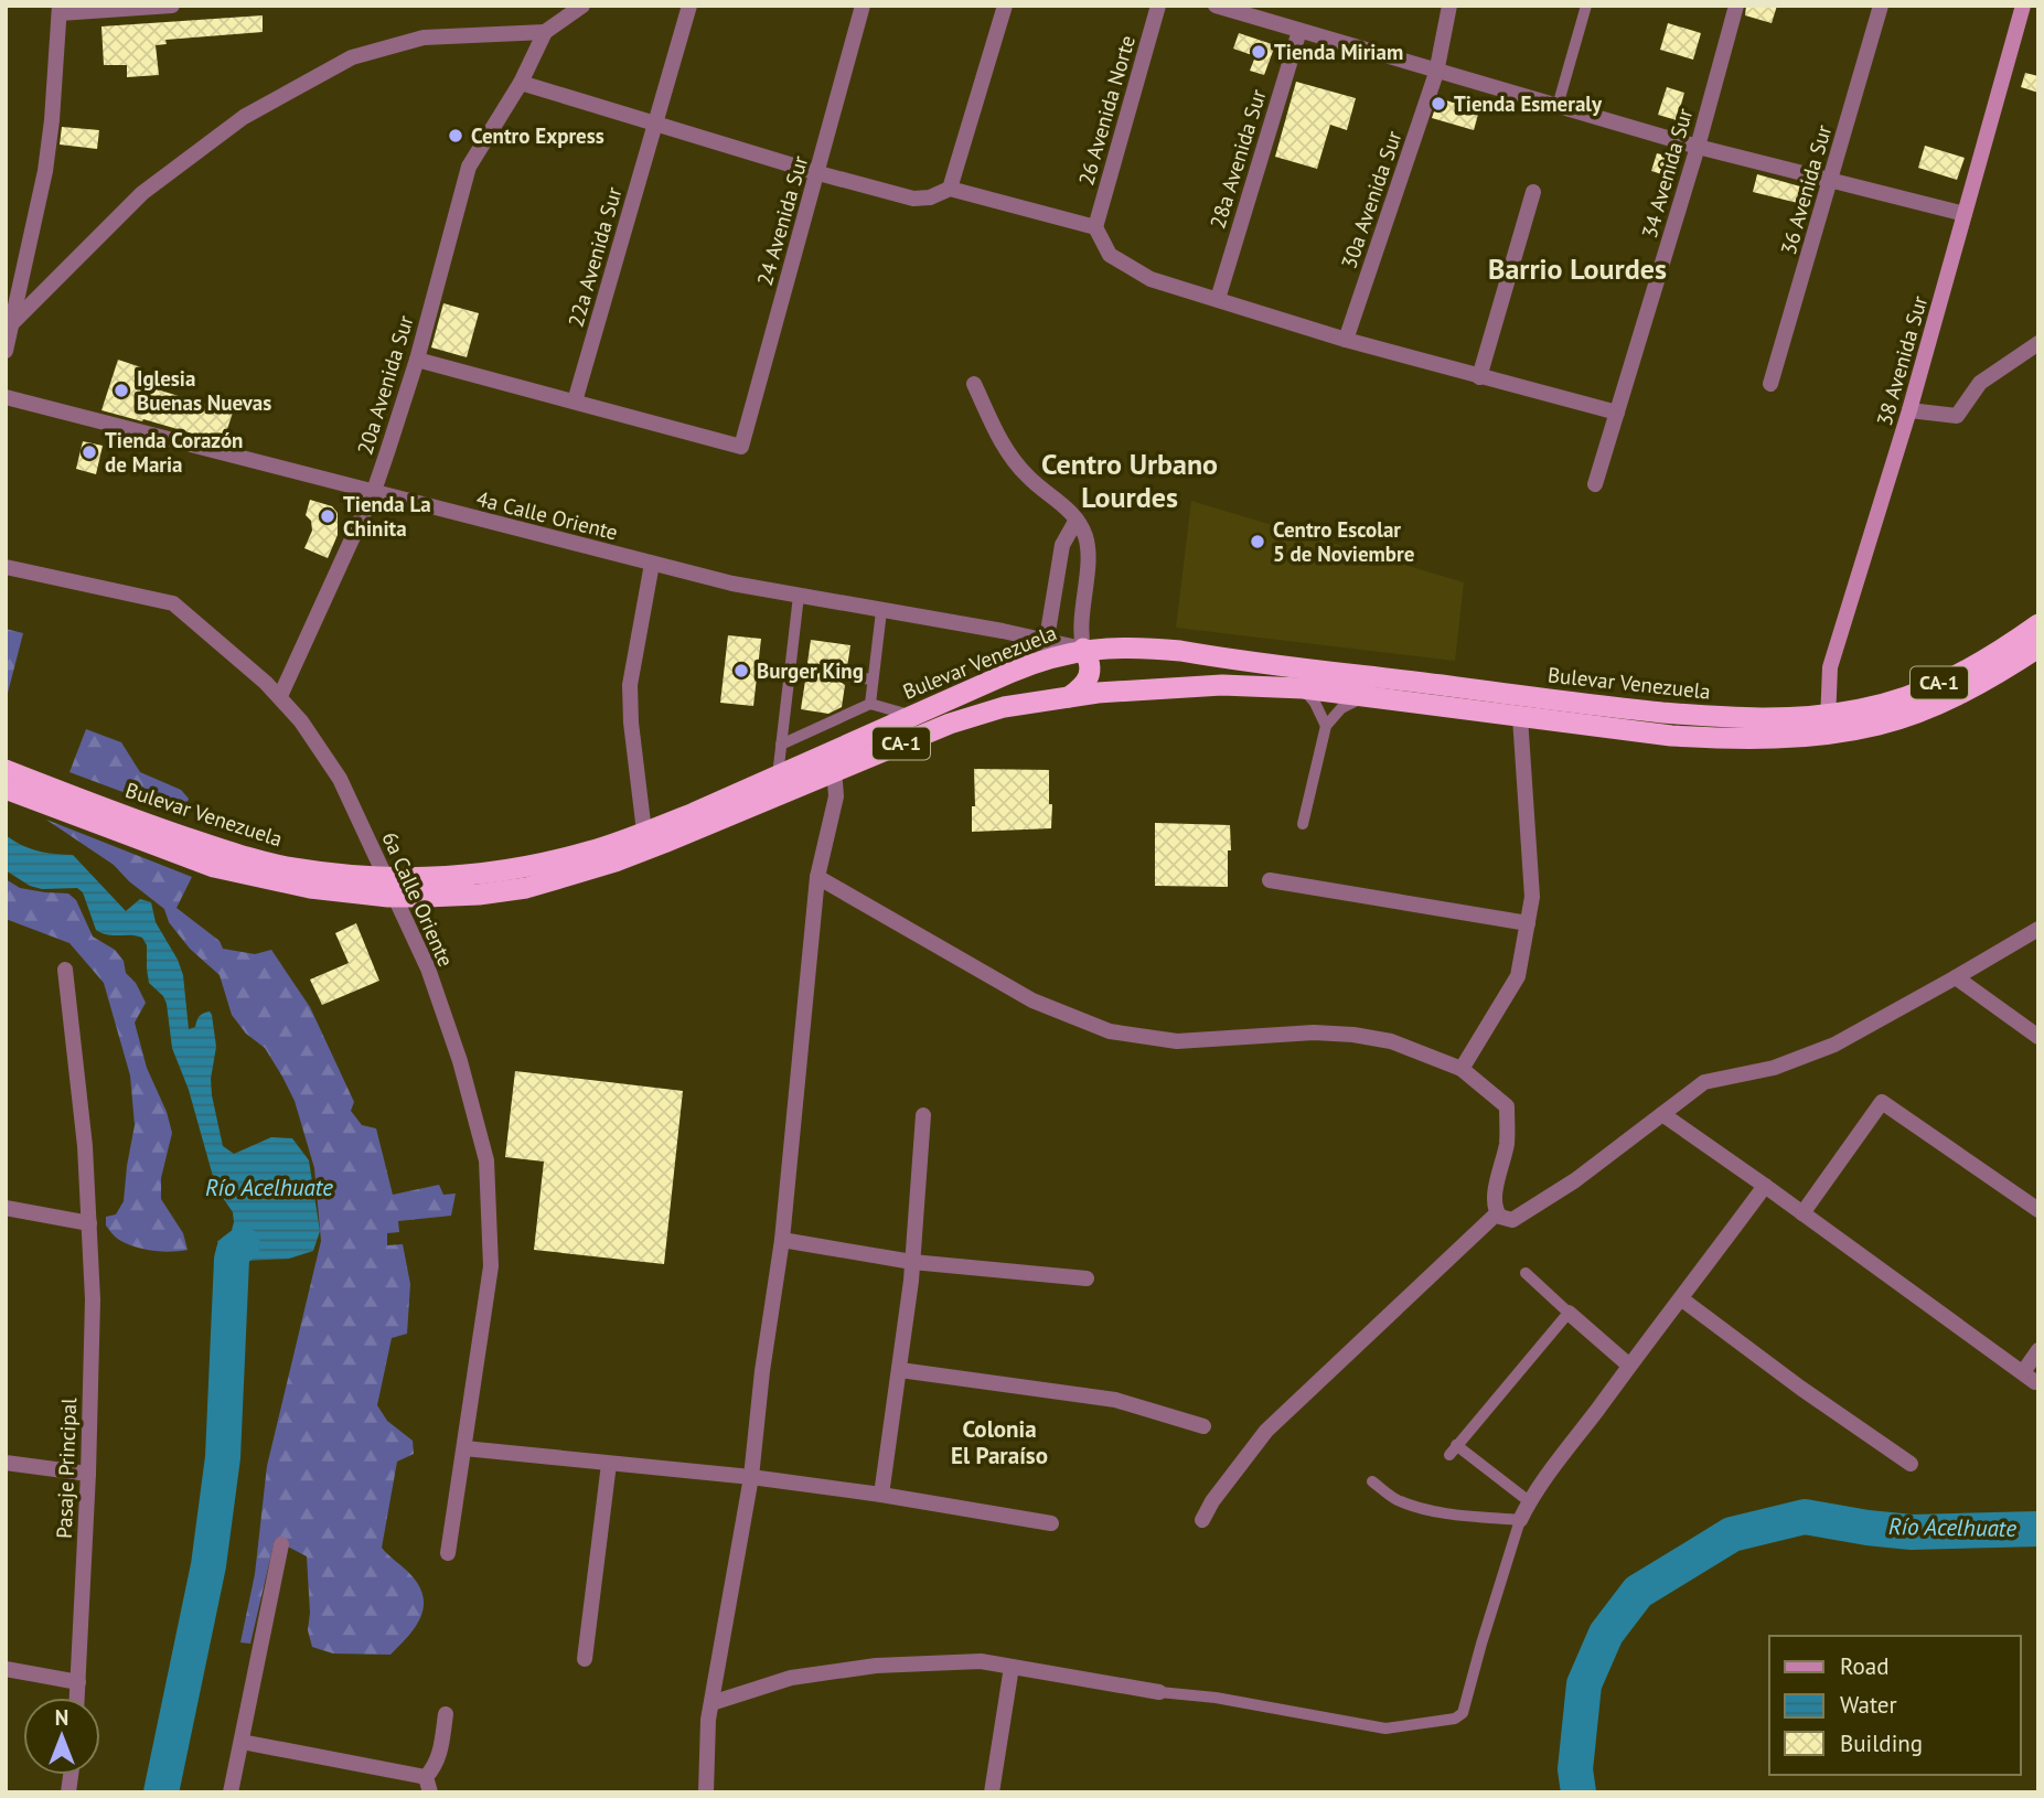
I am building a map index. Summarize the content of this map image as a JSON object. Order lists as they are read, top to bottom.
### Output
{
  "streets": {
    "highway": ["Bulevar Venezuela", "CA-1"],
    "main road": ["38 Avenida Sur"],
    "street": [
      "26 Avenida Norte",
      "28a Avenida Sur",
      "34 Avenida Sur",
      "36 Avenida Sur",
      "30a Avenida Sur",
      "24 Avenida Sur",
      "22a Avenida Sur",
      "20a Avenida Sur",
      "4a Calle Oriente",
      "6a Calle Oriente",
      "Pasaje Principal"
    ]
  },
  "crossings": [
    ["24 Avenida Sur", "22a Avenida Sur"],
    ["38 Avenida Sur", "Bulevar Venezuela"],
    ["20a Avenida Sur", "4a Calle Oriente"],
    ["20a Avenida Sur", "6a Calle Oriente"],
    ["4a Calle Oriente", "Bulevar Venezuela"]
  ],
  "districts": ["Barrio Lourdes", "Centro Urbano Lourdes", "Colonia El Paraíso"],
  "water": ["Río Acelhuate"],
  "places": [
    "Tienda Miriam",
    "Tienda Esmeraly",
    "Centro Express",
    "Iglesia Buenas Nuevas",
    "Tienda Corazón de Maria",
    "Tienda La Chinita",
    "Centro Escolar 5 de Noviembre",
    "Burger King"
  ],
  "legend": ["Road", "Water", "Building"],
  "north": "top"
}
